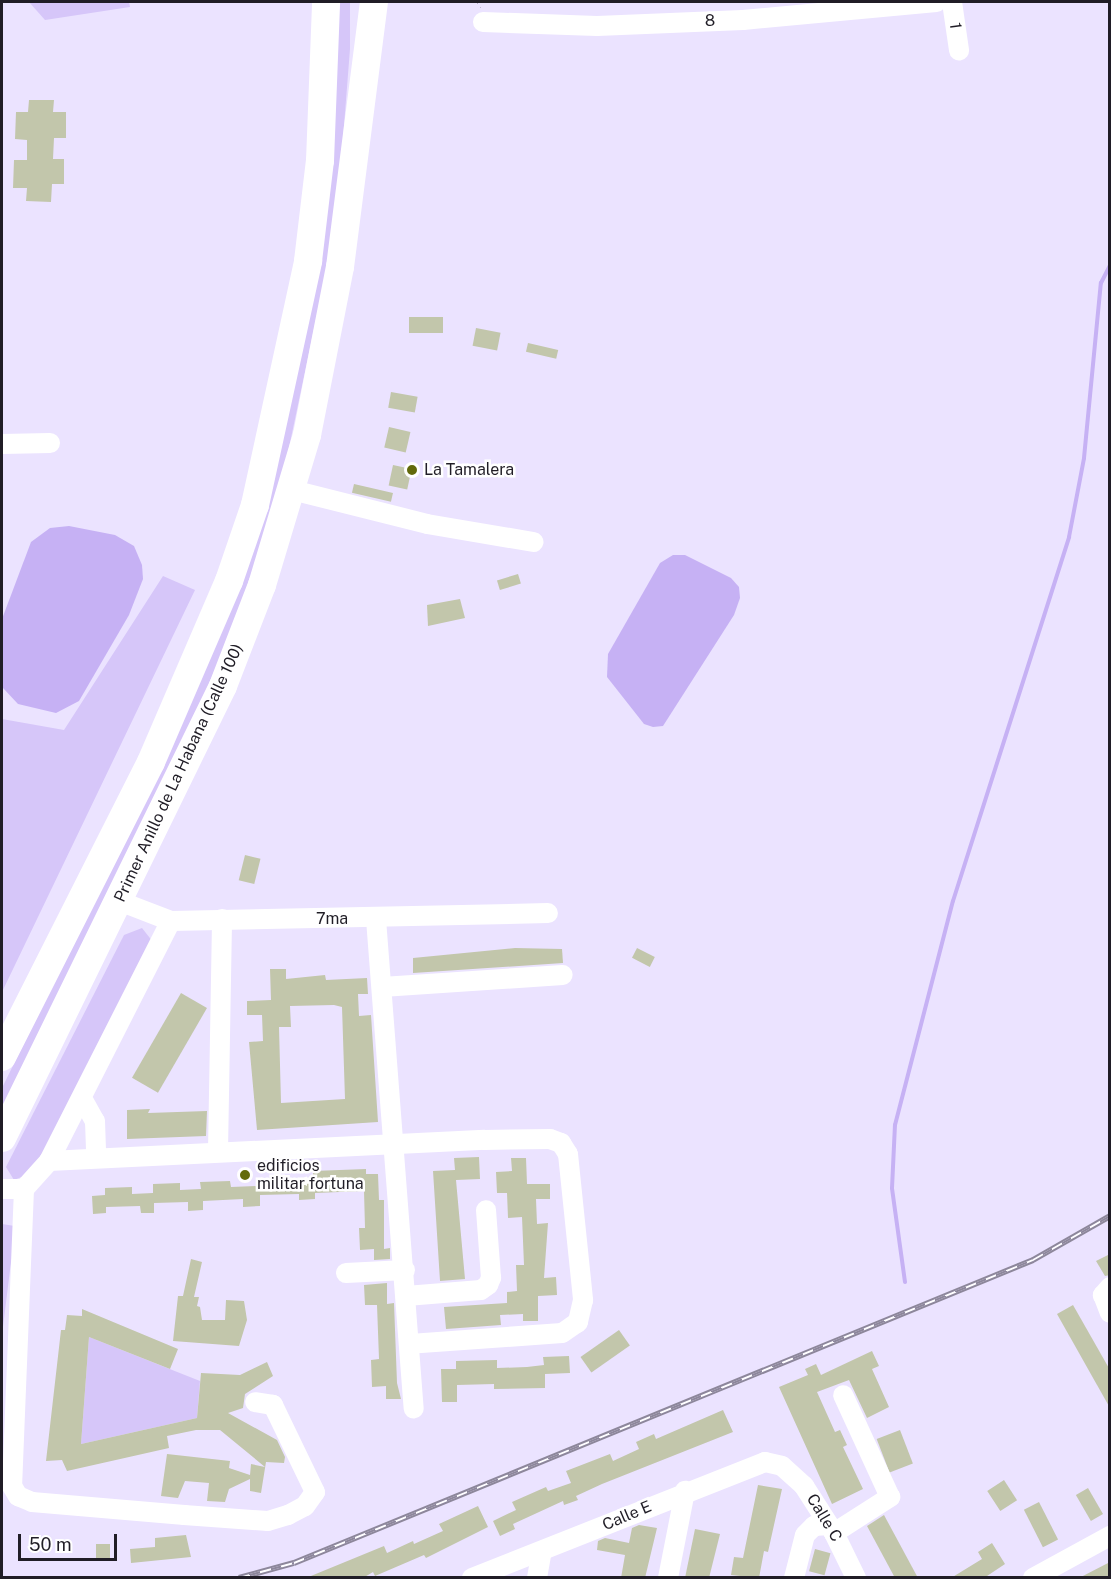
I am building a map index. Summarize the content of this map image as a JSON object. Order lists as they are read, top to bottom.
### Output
{
  "streets": {
    "highway": ["Primer Anillo de La Habana (Calle 100)"],
    "street": [
      "8",
      "1",
      "7ma",
      "Calle E",
      "Calle C"
    ]
  },
  "crossings": [
    ["Primer Anillo de La Habana (Calle 100)", "7ma"],
    ["Calle E", "Calle C"]
  ],
  "places": ["La Tamalera", "edificios militar fortuna"],
  "scale_bar": "50 m"
}
